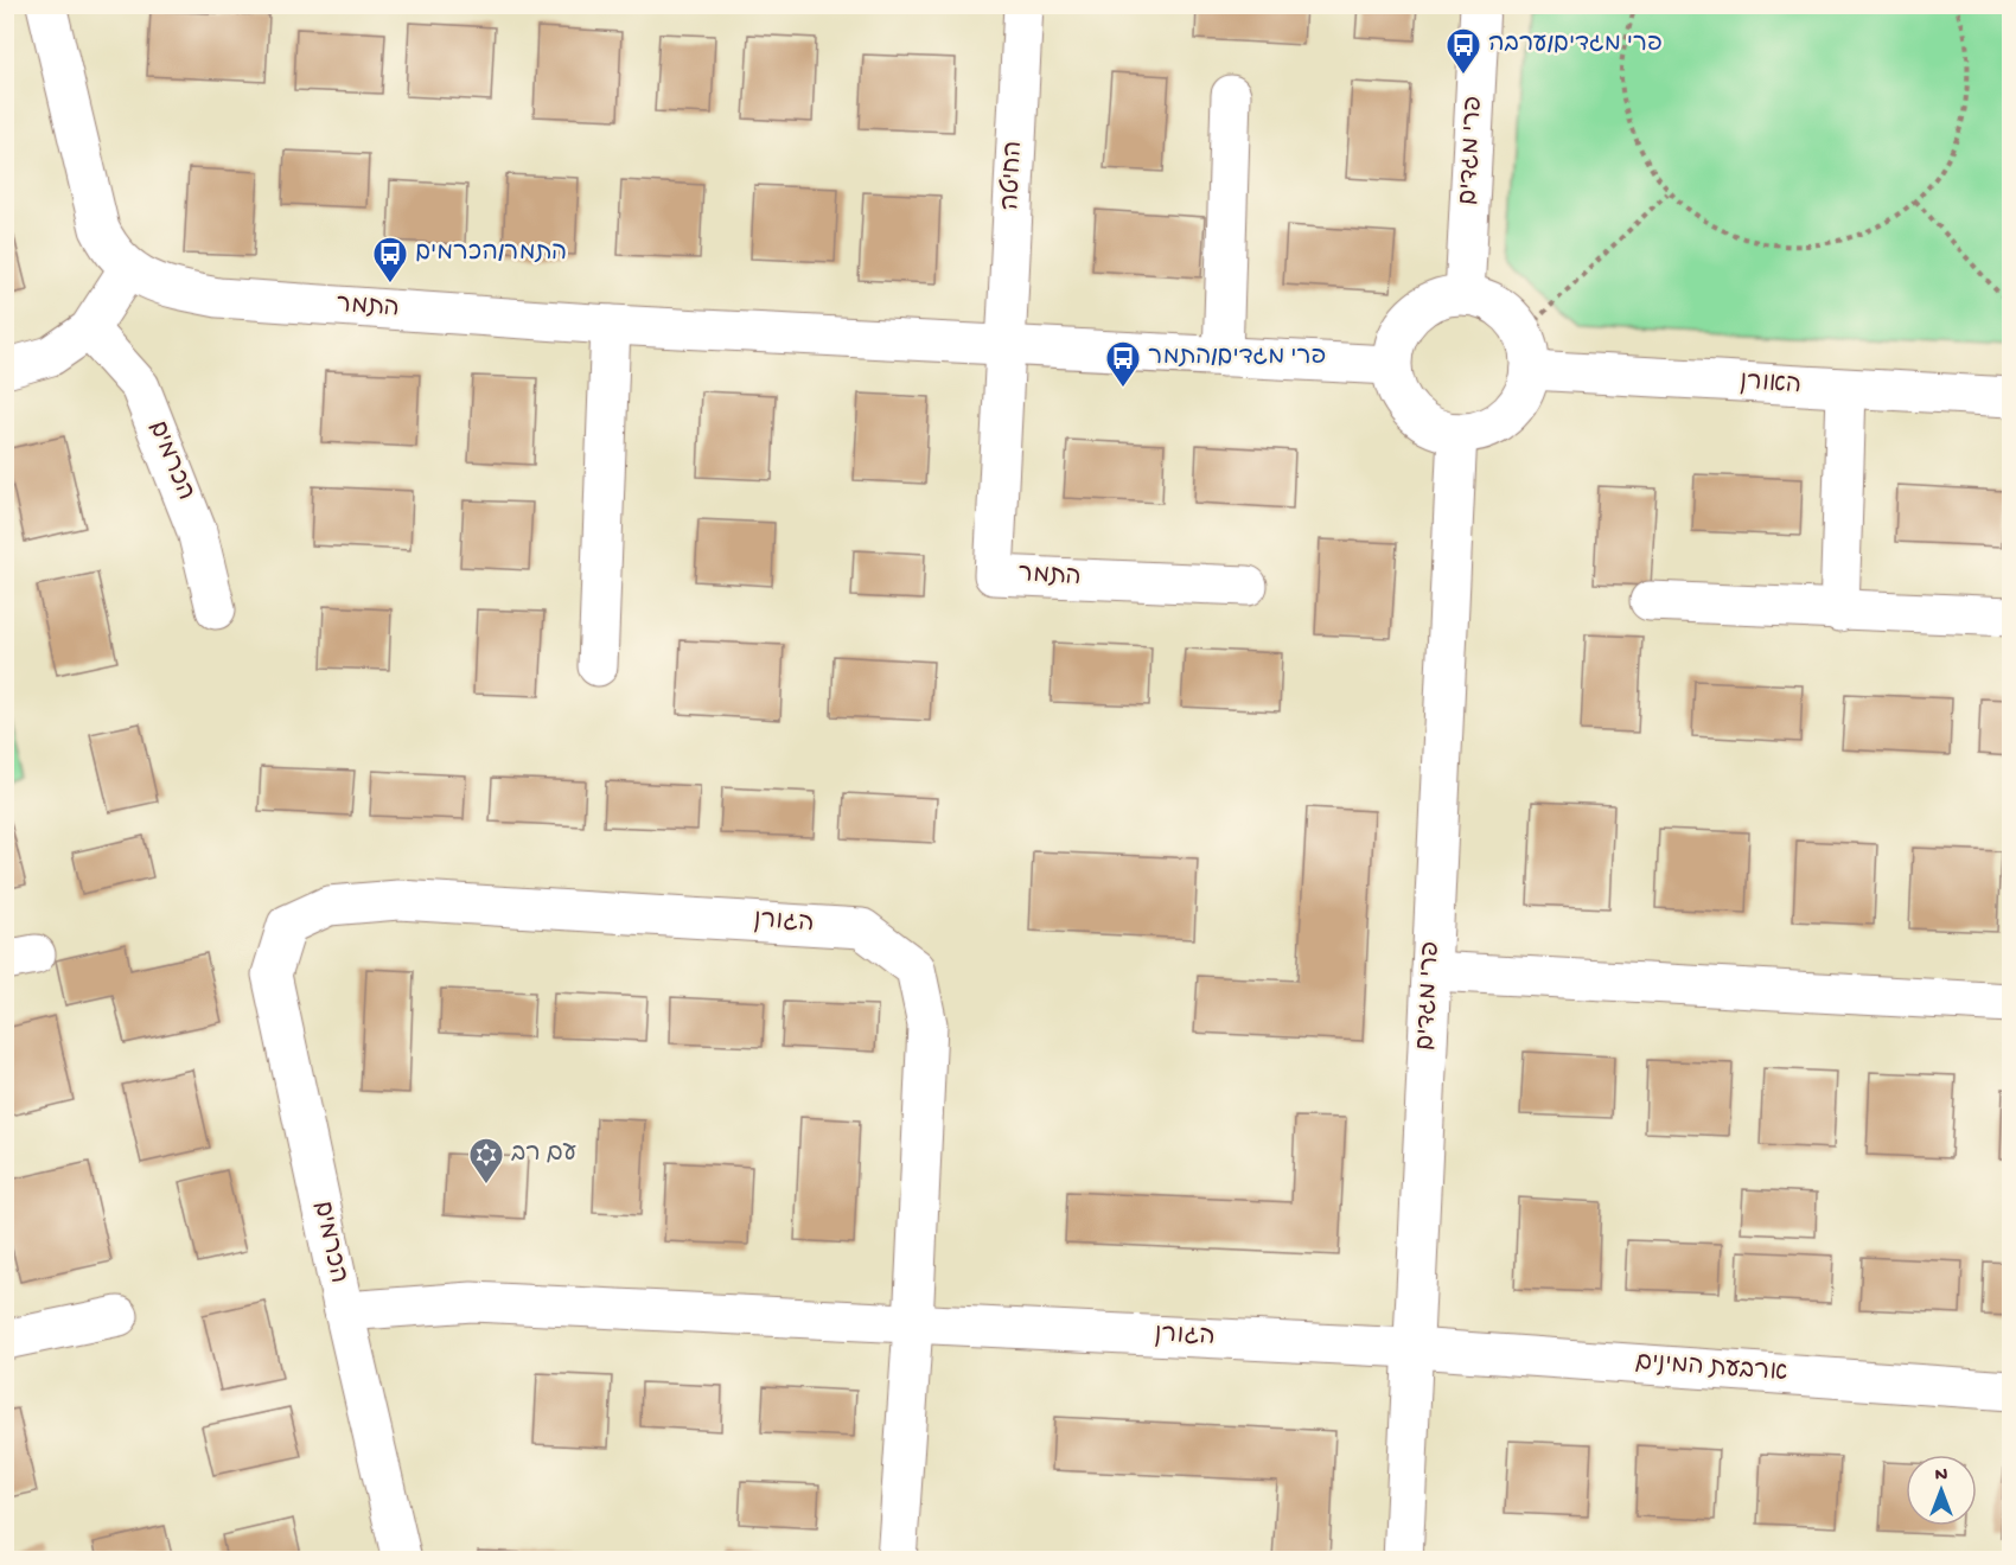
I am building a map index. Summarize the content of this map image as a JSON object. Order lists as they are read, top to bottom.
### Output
{
  "streets": {
    "street": [
      "פרי מגדים",
      "החיטה",
      "התמר",
      "האורן",
      "הכרמים",
      "הגורן",
      "ארבעת המינים"
    ]
  },
  "crossings": [
    ["פרי מגדים", "התמר"],
    ["פרי מגדים", "האורן"],
    ["פרי מגדים", "הגורן"],
    ["פרי מגדים", "ארבעת המינים"],
    ["החיטה", "התמר"],
    ["התמר", "האורן"],
    ["הכרמים", "הגורן"],
    ["הגורן", "ארבעת המינים"]
  ],
  "places": {
    "bus stop": ["פרי מגדים/ערבה", "התמר/הכרמים", "פרי מגדים/התמר"],
    "synagogue": ["עם רב"]
  },
  "north": "top"
}
